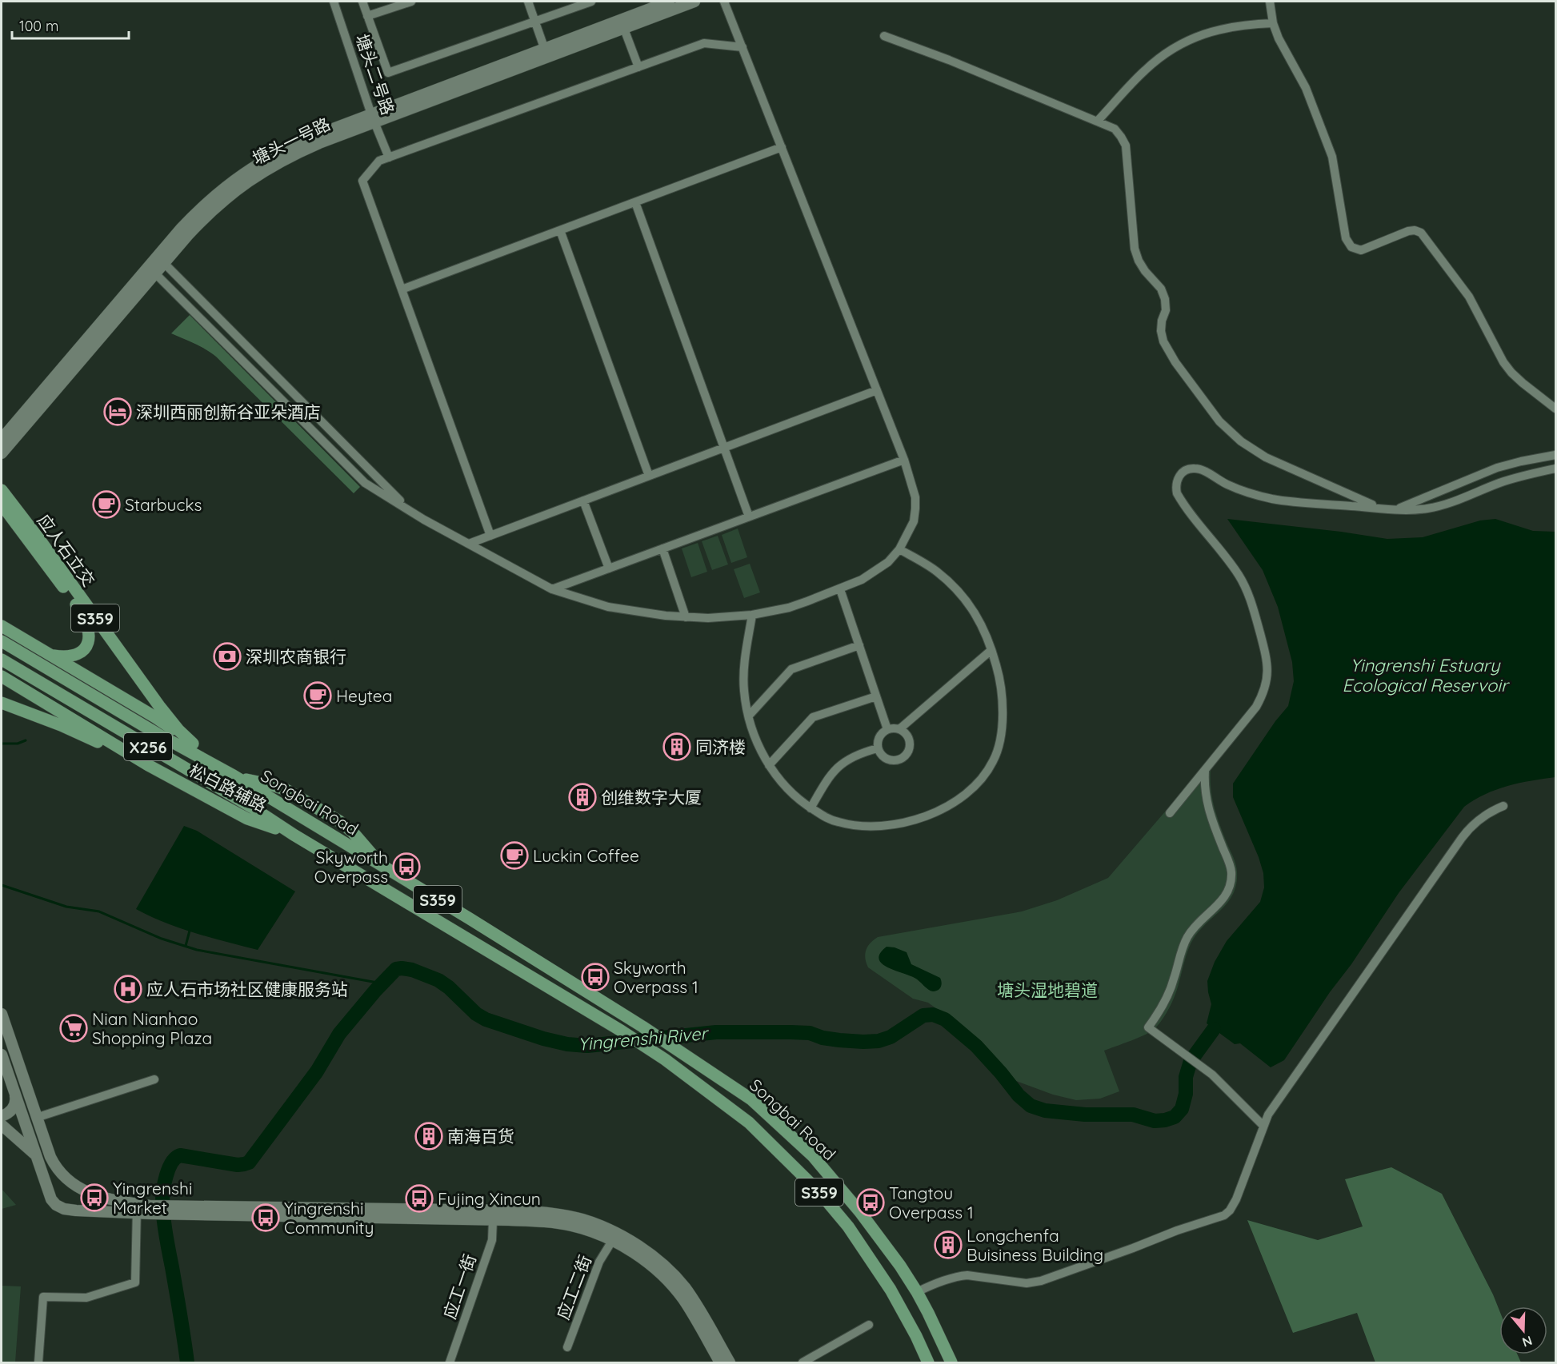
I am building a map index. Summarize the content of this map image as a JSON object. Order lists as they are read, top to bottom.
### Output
{
  "streets": {
    "main road": [
      "应人石立交",
      "S359",
      "X256",
      "松白路辅路",
      "Songbai Road"
    ],
    "street": [
      "塘头二号路",
      "塘头一号路",
      "应工一街",
      "应工二街"
    ]
  },
  "crossings": [
    ["塘头二号路", "塘头一号路"],
    ["应人石立交", "松白路辅路"],
    ["S359", "松白路辅路"],
    ["松白路辅路", "Songbai Road"]
  ],
  "water": ["Yingrenshi Estuary Ecological Reservoir", "Yingrenshi River"],
  "parks": ["塘头湿地碧道"],
  "places": {
    "hotel": ["深圳西丽创新谷亚朵酒店"],
    "cafe": ["Starbucks", "Heytea", "Luckin Coffee"],
    "bank": ["深圳农商银行"],
    "building": [
      "同济楼",
      "创维数字大厦",
      "南海百货",
      "Longchenfa Buisiness Building"
    ],
    "bus stop": [
      "Skyworth Overpass",
      "Skyworth Overpass 1",
      "Yingrenshi Market",
      "Fujing Xincun",
      "Tangtou Overpass 1",
      "Yingrenshi Community"
    ],
    "hospital": ["应人石市场社区健康服务站"],
    "supermarket": ["Nian Nianhao Shopping Plaza"]
  },
  "scale_bar": "100 m",
  "north": "bottom"
}
